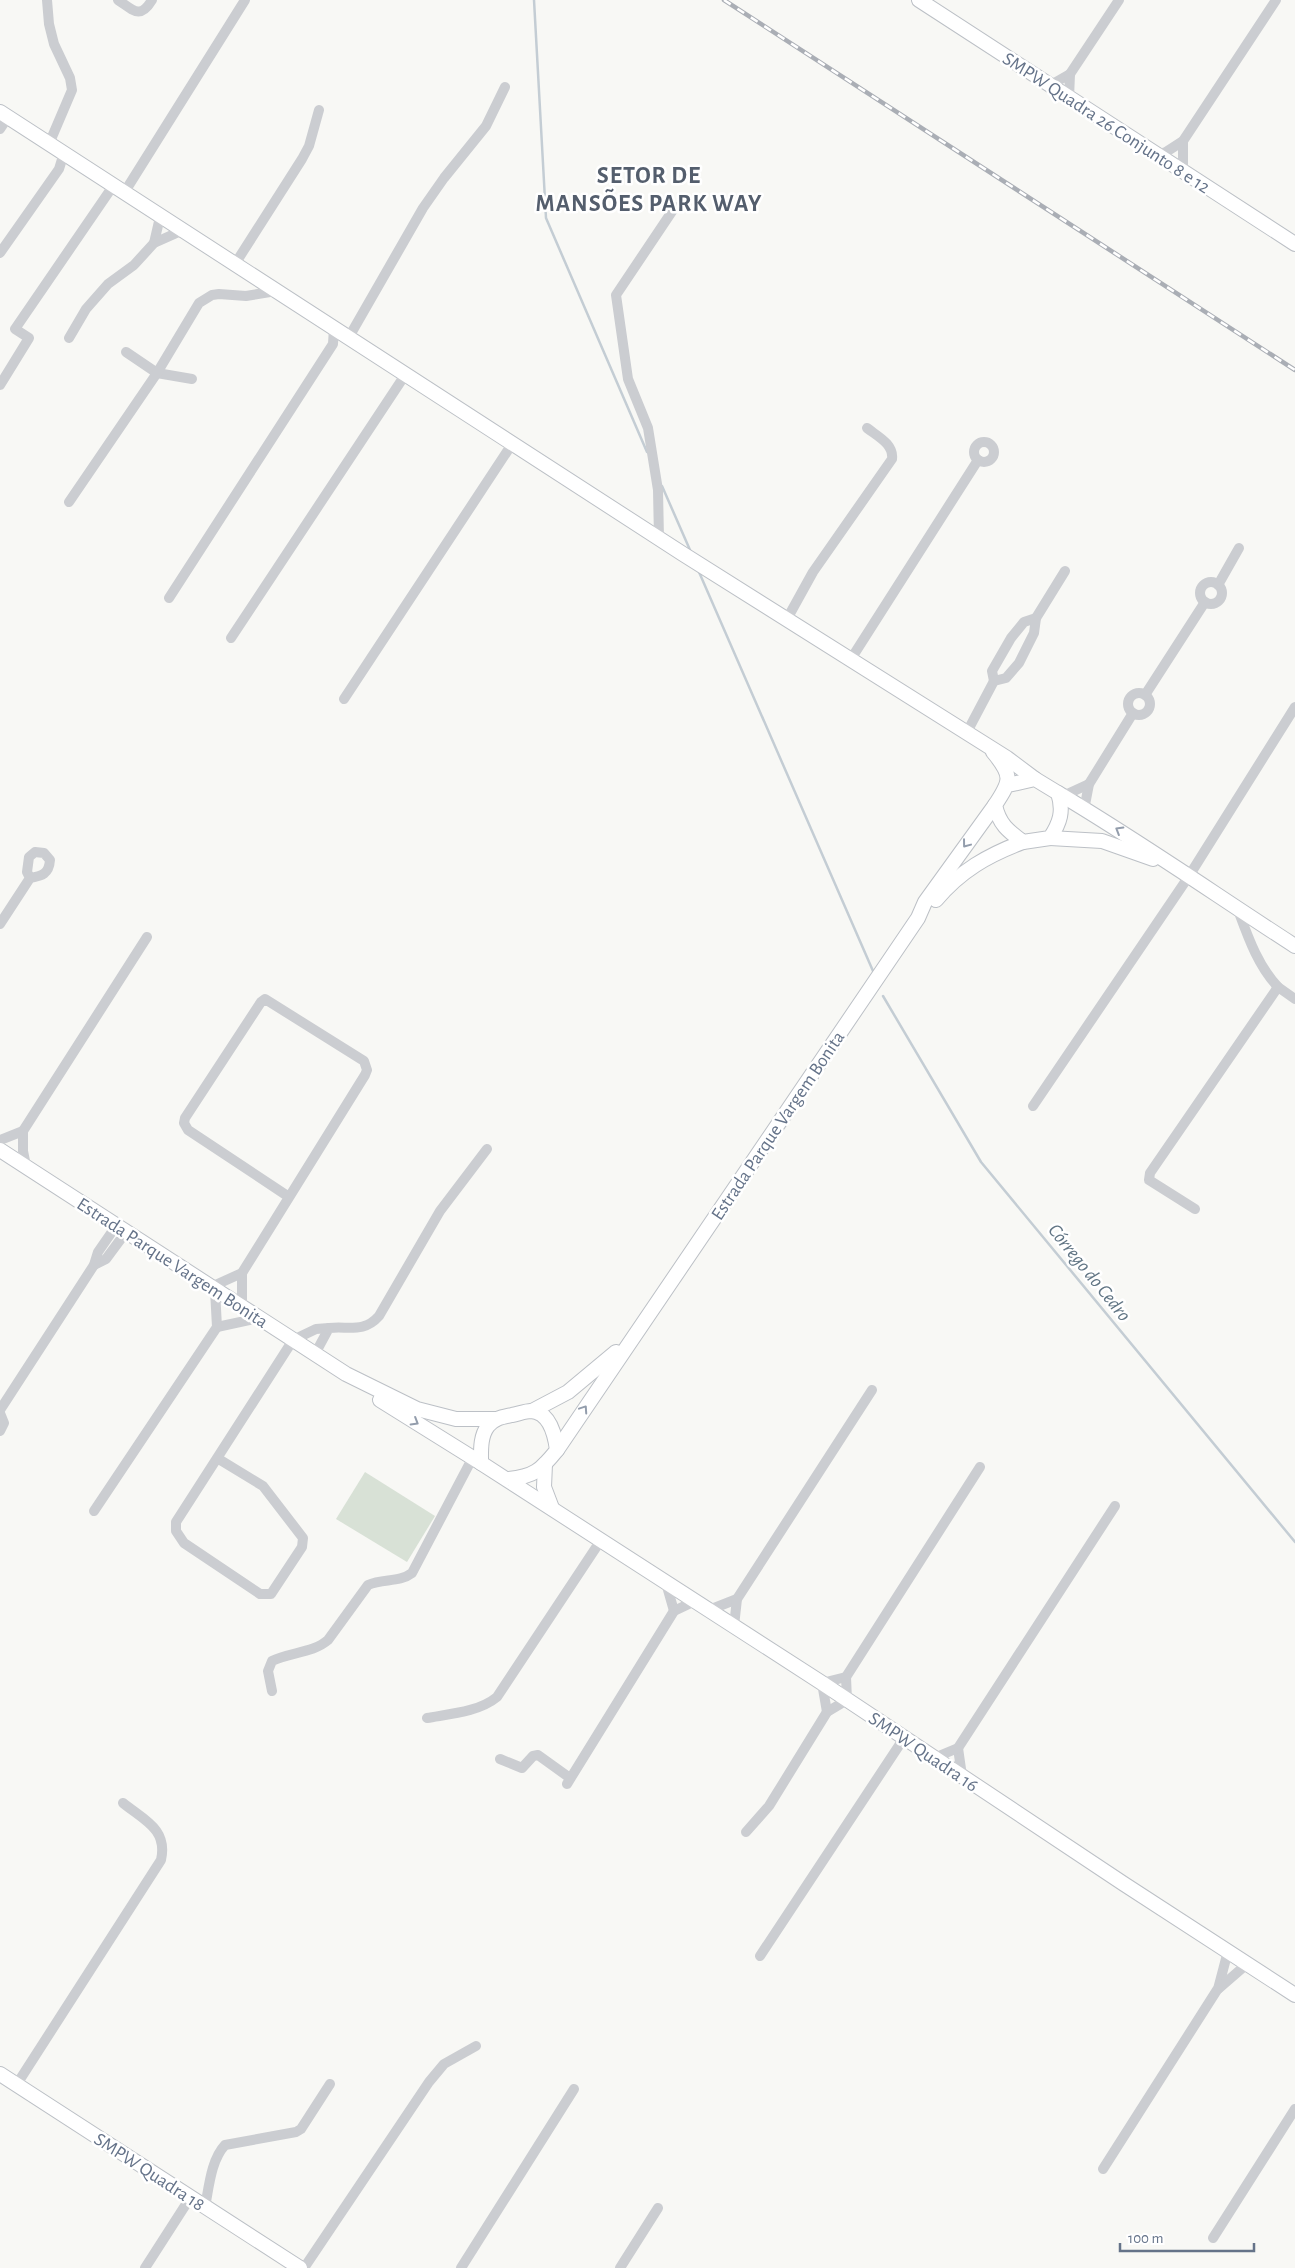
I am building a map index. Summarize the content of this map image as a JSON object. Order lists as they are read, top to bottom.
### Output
{
  "streets": {
    "street": [
      "SMPW Quadra 26 Conjunto 8 e 12",
      "Estrada Parque Vargem Bonita",
      "SMPW Quadra 16",
      "SMPW Quadra 18"
    ]
  },
  "crossings": [
    ["Estrada Parque Vargem Bonita", "SMPW Quadra 16"]
  ],
  "districts": ["SETOR DE MANSÕES PARK WAY"],
  "water": ["Córrego do Cedro"],
  "scale_bar": "100 m"
}
